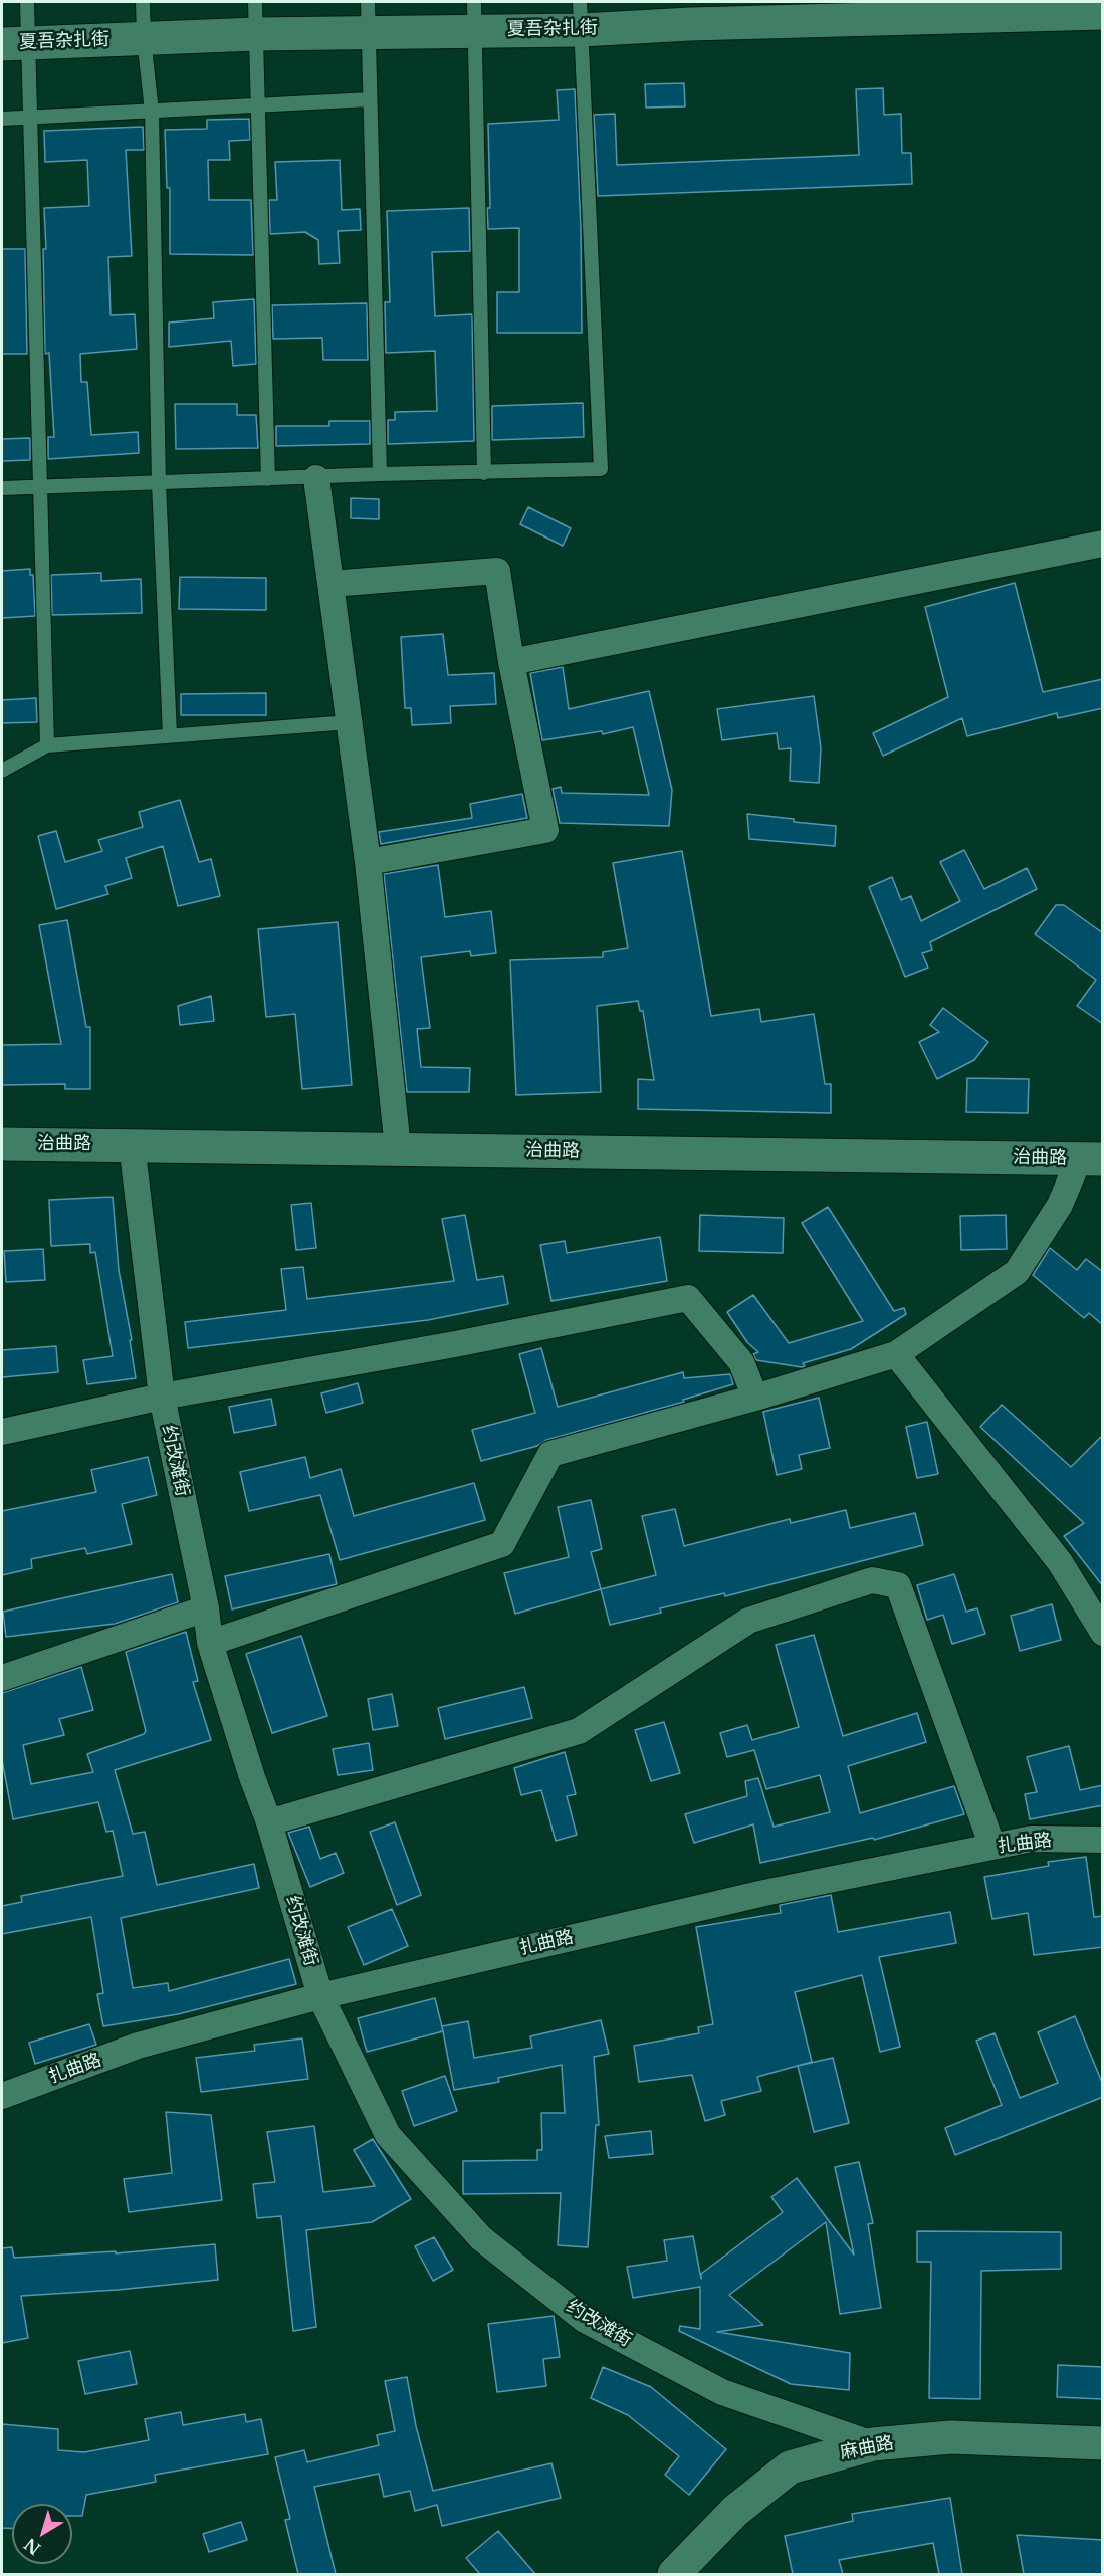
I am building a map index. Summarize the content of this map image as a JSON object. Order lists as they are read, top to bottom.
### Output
{
  "streets": {
    "main road": ["夏吾杂扎街", "治曲路", "麻曲路"],
    "street": ["约改滩街", "扎曲路"]
  },
  "crossings": [
    ["治曲路", "约改滩街"],
    ["约改滩街", "扎曲路"],
    ["约改滩街", "麻曲路"]
  ],
  "north": "bottom left"
}
